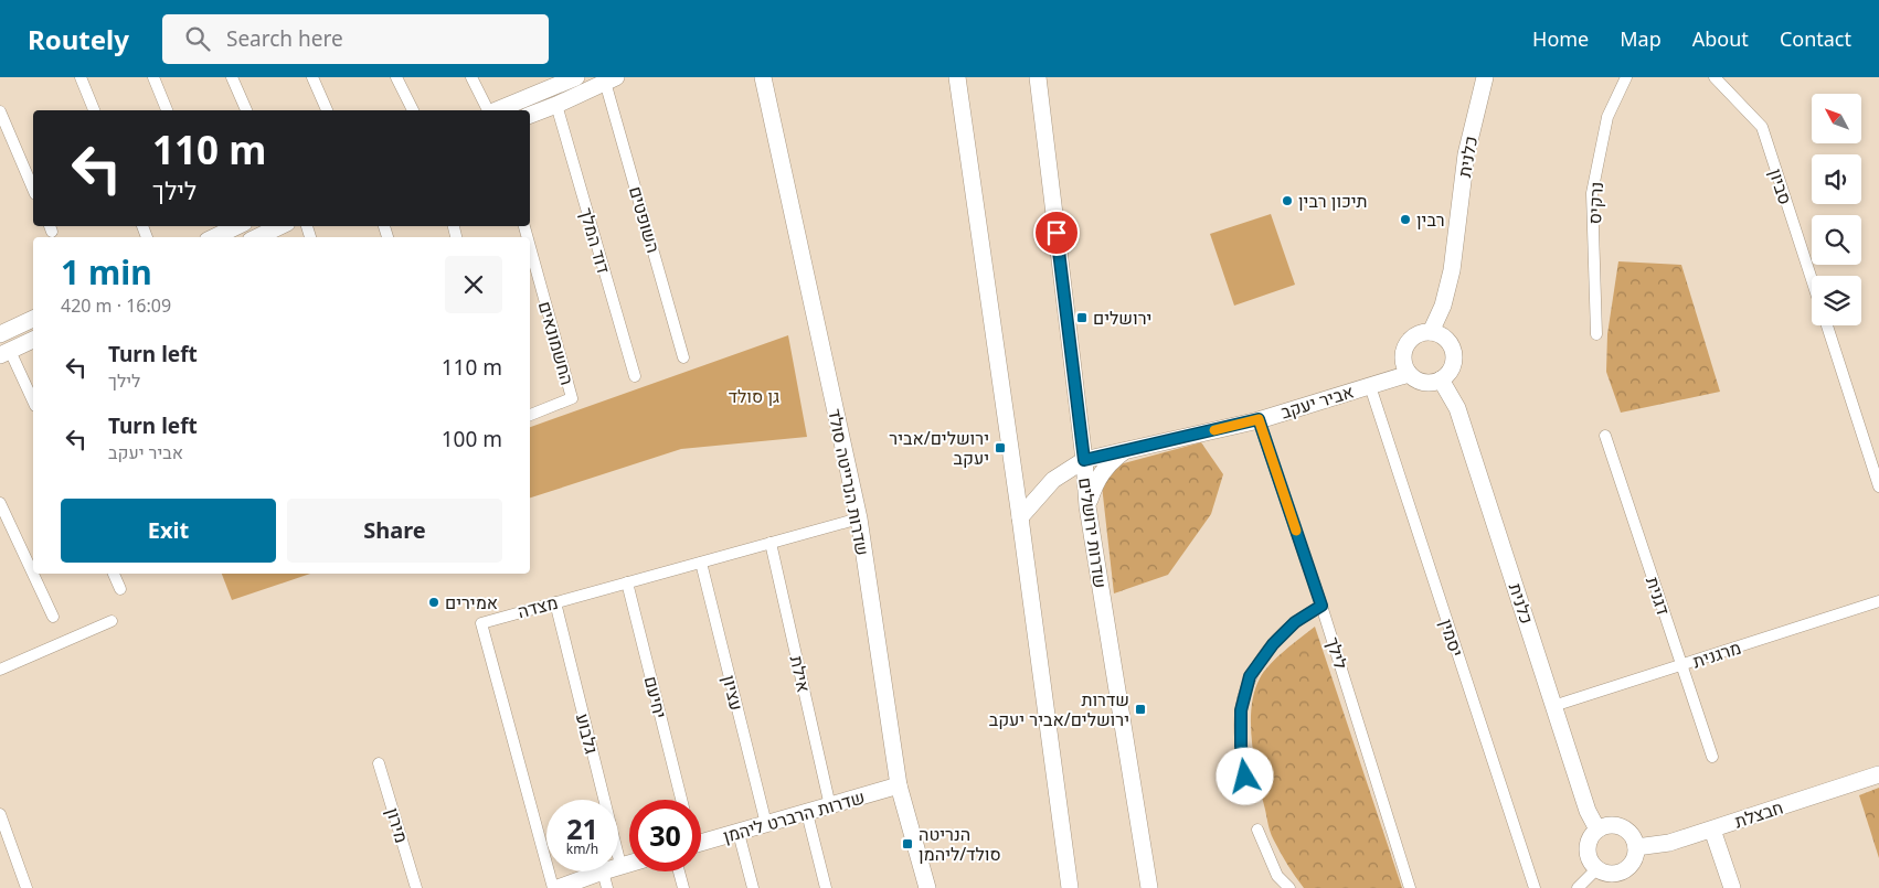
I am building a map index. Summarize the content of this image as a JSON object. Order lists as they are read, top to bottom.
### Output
{
  "streets": {
    "street": [
      "כלנית",
      "סביון",
      "נרקיס",
      "השופטים",
      "דוד המלך",
      "החשמונאים",
      "אביר יעקב",
      "שדרות הנרייטה סולד",
      "שדרות ירושלים",
      "דגנית",
      "מצדה",
      "יסמין",
      "לילך",
      "מרגנית",
      "אילת",
      "עציון",
      "יחיעם",
      "גלבוע",
      "חבצלת",
      "שדרות הרברט ליהמן",
      "מירון"
    ]
  },
  "crossings": [
    ["כלנית", "אביר יעקב"],
    ["כלנית", "מרגנית"],
    ["כלנית", "חבצלת"],
    ["אביר יעקב", "שדרות ירושלים"],
    ["אביר יעקב", "יסמין"],
    ["אביר יעקב", "לילך"],
    ["שדרות הנרייטה סולד", "מצדה"],
    ["שדרות הנרייטה סולד", "שדרות הרברט ליהמן"],
    ["דגנית", "מרגנית"],
    ["מצדה", "אילת"],
    ["מצדה", "עציון"],
    ["מצדה", "יחיעם"],
    ["מצדה", "גלבוע"],
    ["אילת", "שדרות הרברט ליהמן"],
    ["עציון", "שדרות הרברט ליהמן"]
  ],
  "parks": ["גן סולד"],
  "places": {
    "other": ["תיכון רבין", "רבין", "אמירים"],
    "transit": [
      "ירושלים",
      "ירושלים/אביר יעקב",
      "שדרות ירושלים/אביר יעקב",
      "הנריטה סולד/ליהמן"
    ]
  },
  "north": "top left",
  "page": {
    "header": "Routely",
    "search": "Search here",
    "nav": [
      "Home",
      "Map",
      "About",
      "Contact"
    ],
    "turn": ["110 m", "לילך"],
    "heading": ["1 min", "420 m · 16:09"],
    "list": [
      {
        "name": "Turn left",
        "note": "לילך",
        "value": "110 m"
      },
      {
        "name": "Turn left",
        "note": "אביר יעקב",
        "value": "100 m"
      }
    ],
    "buttons": ["Exit", "Share"],
    "speed": "21 km/h",
    "limit": "30"
  }
}
